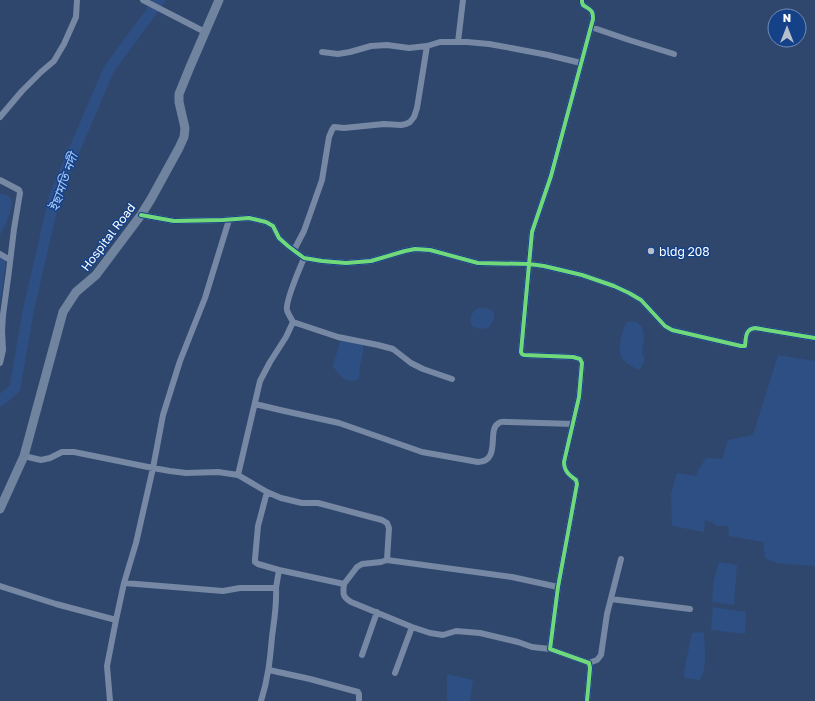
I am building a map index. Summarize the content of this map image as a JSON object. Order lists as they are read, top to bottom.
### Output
{
  "streets": {
    "main road": ["Hospital Road"]
  },
  "water": ["ইছামতি নদী"],
  "places": ["bldg 208"],
  "north": "top"
}
